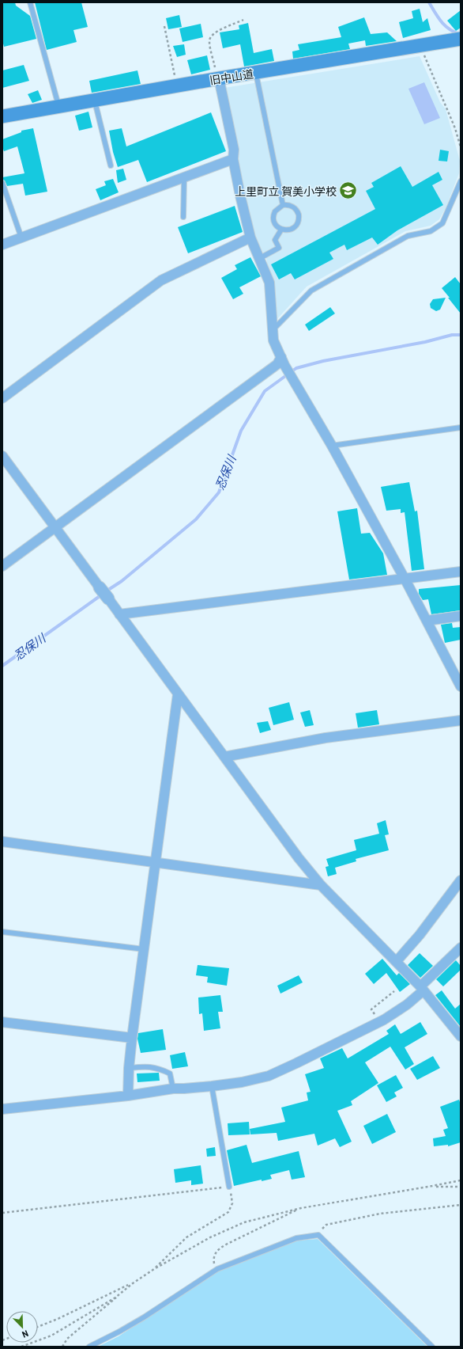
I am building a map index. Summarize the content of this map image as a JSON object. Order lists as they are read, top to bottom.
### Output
{
  "streets": {
    "main road": ["旧中山道"]
  },
  "water": ["忍保川"],
  "places": {
    "school or university": ["上里町立 賀美小学校"]
  },
  "north": "bottom right"
}
